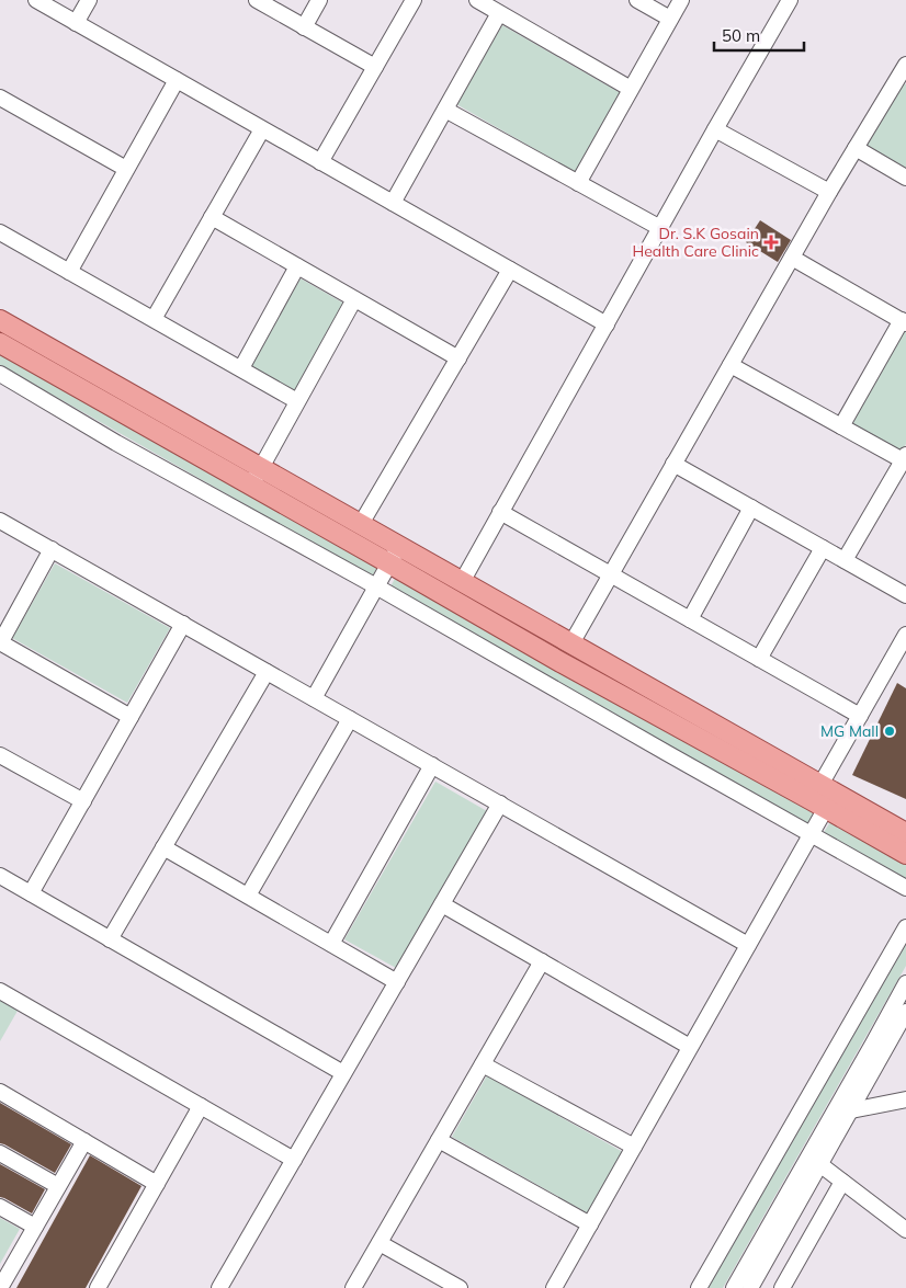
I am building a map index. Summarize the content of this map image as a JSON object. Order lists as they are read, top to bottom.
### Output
{
  "places": {
    "health": ["Dr. S.K Gosain Health Care Clinic"],
    "other": ["MG Mall"]
  },
  "scale_bar": "50 m"
}
